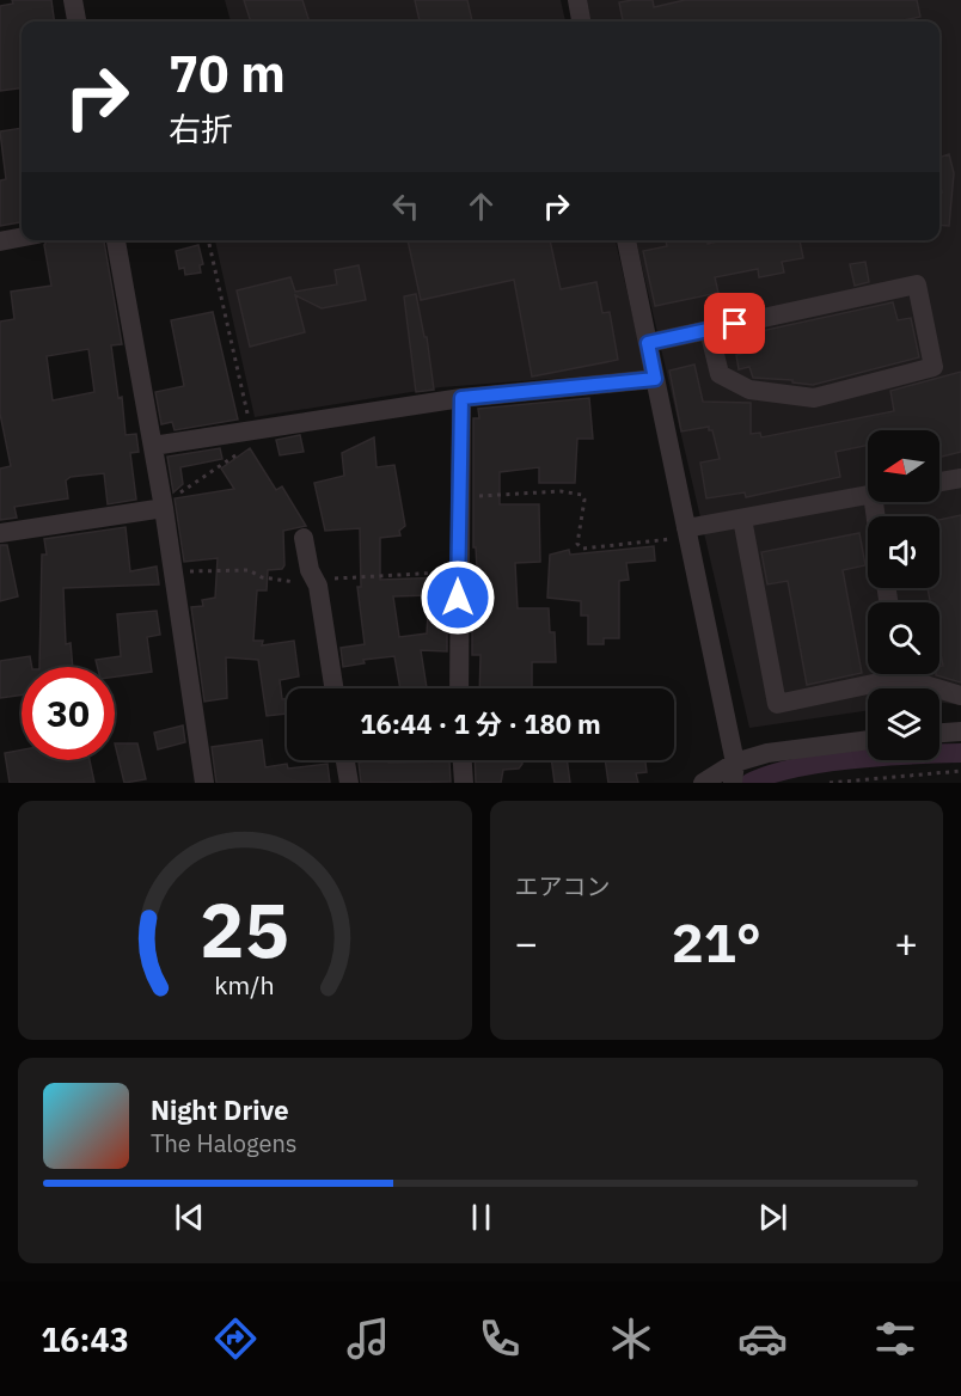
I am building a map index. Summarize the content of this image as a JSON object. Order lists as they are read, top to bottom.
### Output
{
  "north": "left",
  "page": {
    "turn": ["70 m", "右折"],
    "limit": "30",
    "trip": "16:44 · 1 分 · 180 m",
    "tile": "エアコン",
    "heat": ["−", "21°", "+"],
    "song": ["Night Drive", "The Halogens"],
    "tabs": "16:43",
    "gauge": ["25", "km/h"]
  }
}
